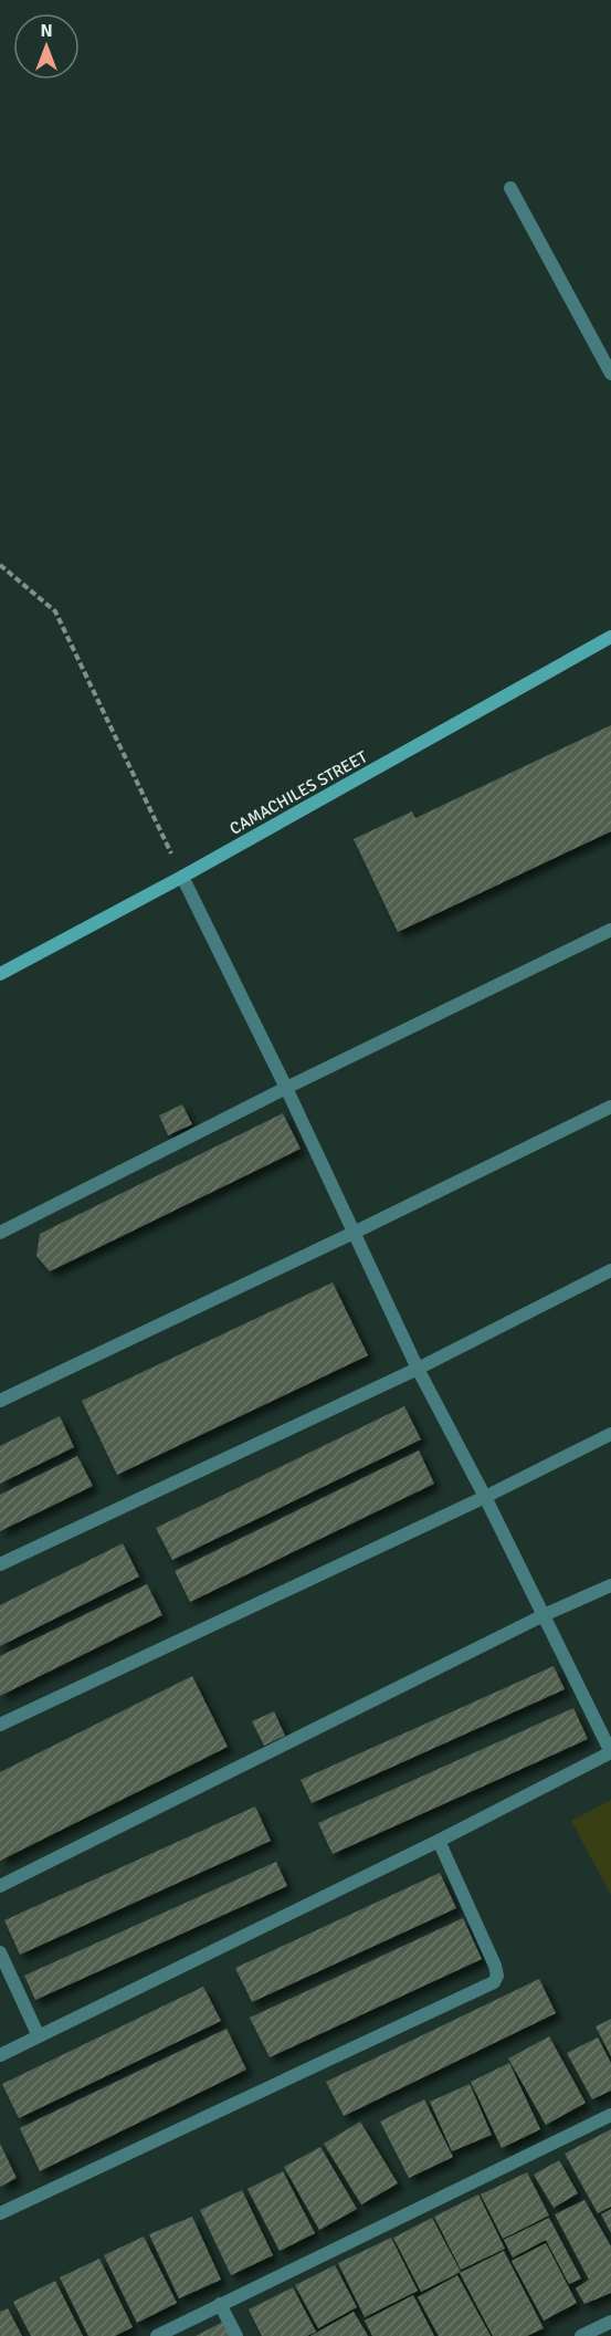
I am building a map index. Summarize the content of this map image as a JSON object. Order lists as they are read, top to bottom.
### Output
{
  "streets": {
    "street": ["CAMACHILES STREET"]
  },
  "north": "top"
}
